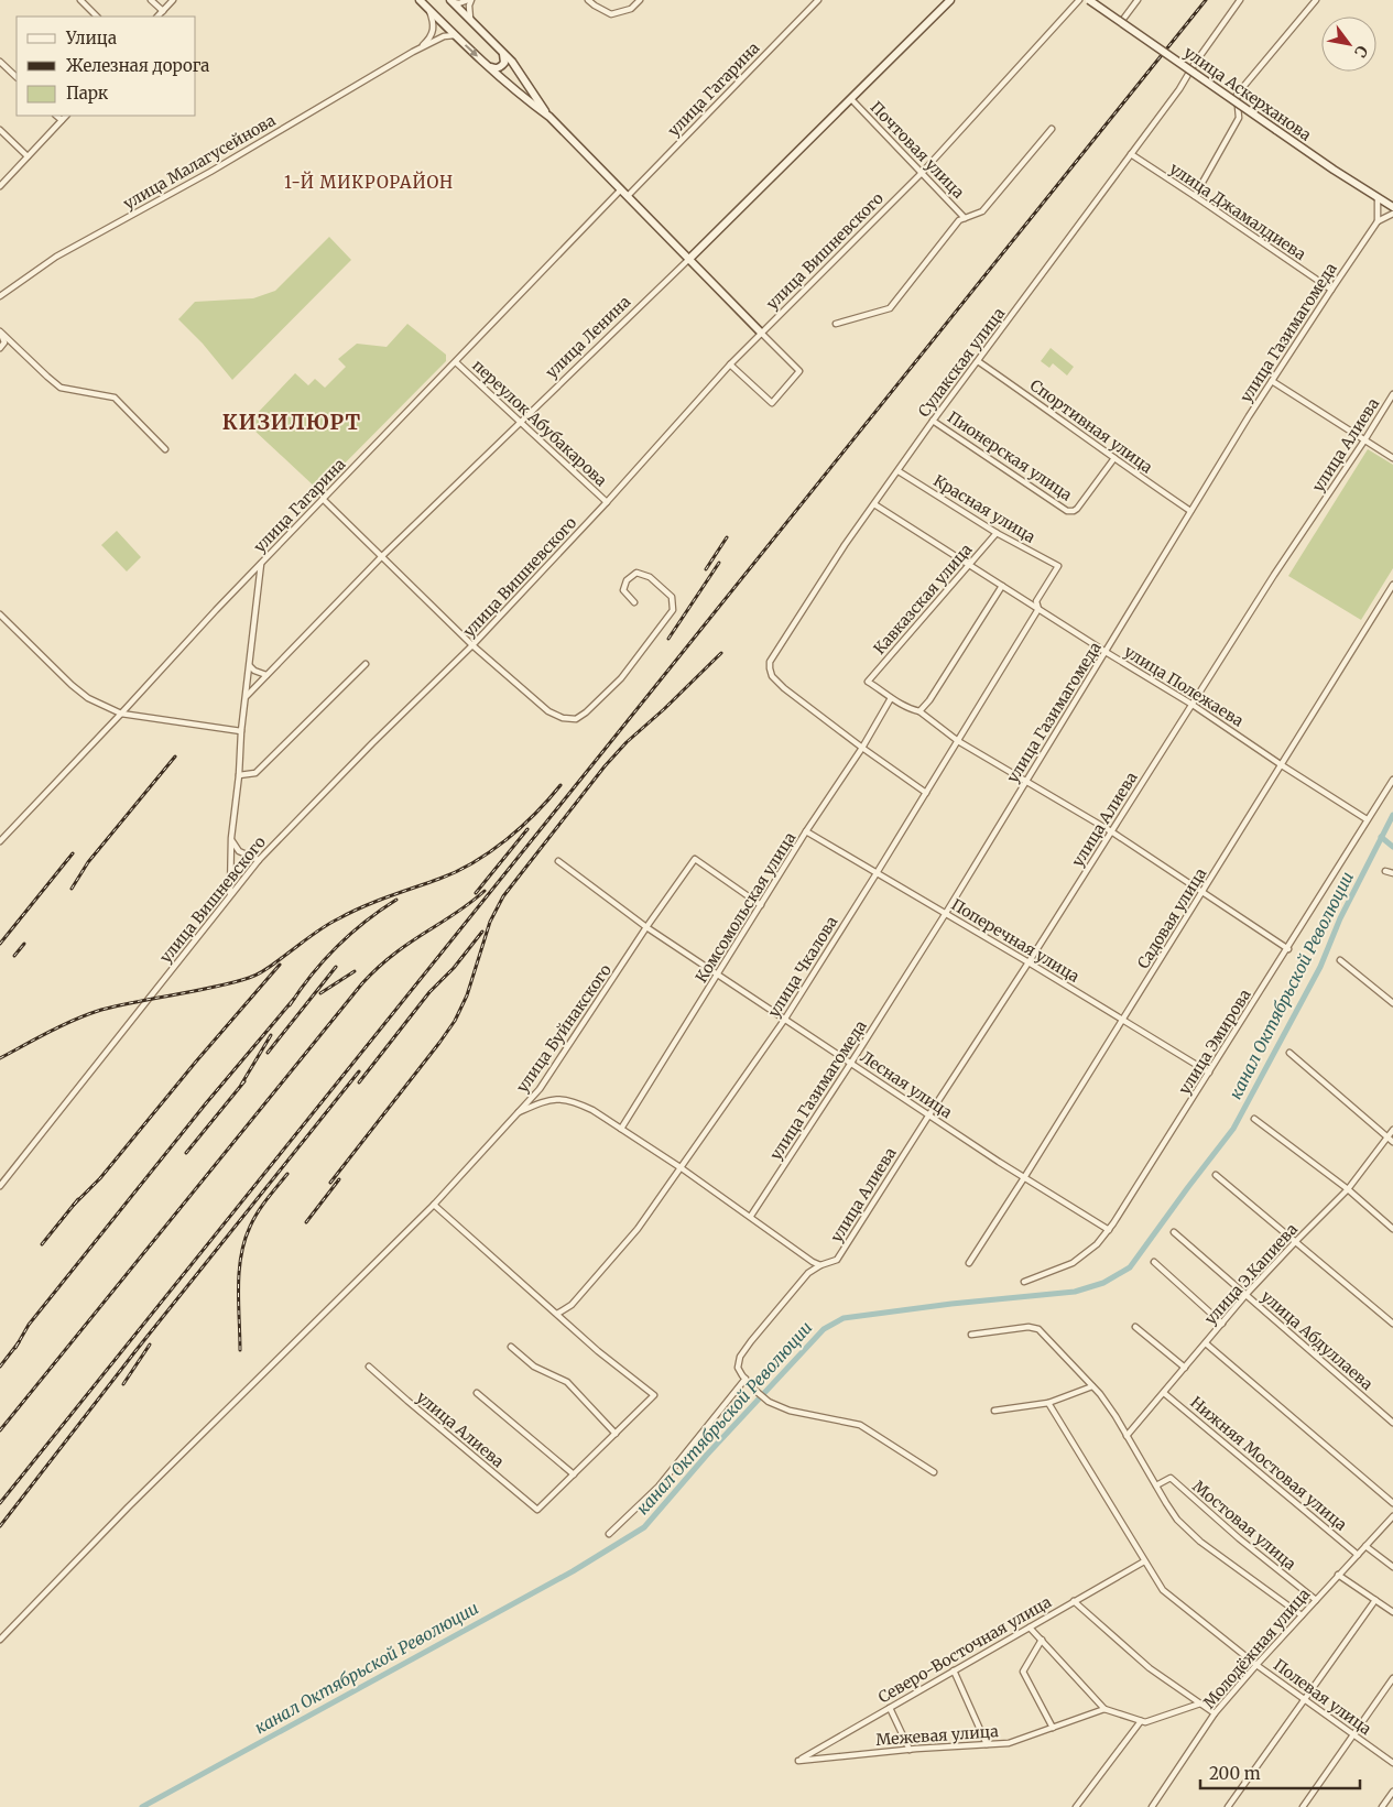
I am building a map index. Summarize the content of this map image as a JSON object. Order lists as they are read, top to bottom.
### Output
{
  "streets": {
    "street": [
      "улица Гагарина",
      "улица Аскерханова",
      "Почтовая улица",
      "улица Малагусейнова",
      "улица Джамалдиева",
      "улица Вишневского",
      "улица Газимагомеда",
      "улица Ленина",
      "Сулакская улица",
      "переулок Абубакарова",
      "Спортивная улица",
      "улица Алиева",
      "Пионерская улица",
      "Красная улица",
      "Кавказская улица",
      "улица Полежаева",
      "Комсомольская улица",
      "Садовая улица",
      "Поперечная улица",
      "улица Чкалова",
      "улица Буйнакского",
      "улица Эмирова",
      "Лесная улица",
      "улица Э.Капиева",
      "улица Абдуллаева",
      "Нижняя Мостовая улица",
      "Мостовая улица",
      "Молодёжная улица",
      "Северо-Восточная улица",
      "Полевая улица",
      "Межевая улица"
    ]
  },
  "crossings": [
    ["улица Гагарина", "переулок Абубакарова"],
    ["Почтовая улица", "улица Вишневского"],
    ["Почтовая улица", "улица Ленина"],
    ["улица Джамалдиева", "улица Газимагомеда"],
    ["улица Джамалдиева", "Сулакская улица"],
    ["улица Вишневского", "переулок Абубакарова"],
    ["улица Газимагомеда", "Спортивная улица"],
    ["улица Газимагомеда", "улица Полежаева"],
    ["улица Газимагомеда", "Поперечная улица"],
    ["улица Газимагомеда", "Лесная улица"],
    ["улица Ленина", "переулок Абубакарова"],
    ["Сулакская улица", "Спортивная улица"],
    ["Сулакская улица", "Пионерская улица"],
    ["Сулакская улица", "Красная улица"],
    ["Сулакская улица", "улица Полежаева"],
    ["Сулакская улица", "Комсомольская улица"],
    ["Спортивная улица", "Пионерская улица"],
    ["улица Алиева", "улица Полежаева"],
    ["улица Алиева", "Поперечная улица"],
    ["улица Алиева", "Лесная улица"],
    ["Красная улица", "Кавказская улица"],
    ["Красная улица", "улица Чкалова"],
    ["Кавказская улица", "улица Полежаева"],
    ["Кавказская улица", "Комсомольская улица"],
    ["улица Полежаева", "Садовая улица"],
    ["улица Полежаева", "улица Чкалова"],
    ["улица Полежаева", "улица Эмирова"],
    ["Комсомольская улица", "Поперечная улица"],
    ["Комсомольская улица", "улица Буйнакского"],
    ["Комсомольская улица", "Лесная улица"],
    ["Садовая улица", "Поперечная улица"],
    ["Садовая улица", "Лесная улица"],
    ["Поперечная улица", "улица Чкалова"],
    ["Поперечная улица", "улица Эмирова"],
    ["улица Чкалова", "Лесная улица"],
    ["улица Буйнакского", "Лесная улица"],
    ["улица Эмирова", "Лесная улица"],
    ["улица Э.Капиева", "улица Абдуллаева"],
    ["улица Э.Капиева", "Нижняя Мостовая улица"],
    ["Нижняя Мостовая улица", "Молодёжная улица"],
    ["Мостовая улица", "Молодёжная улица"],
    ["Молодёжная улица", "Полевая улица"],
    ["Северо-Восточная улица", "Полевая улица"],
    ["Северо-Восточная улица", "Межевая улица"]
  ],
  "districts": ["1-Й МИКРОРАЙОН", "КИЗИЛЮРТ"],
  "water": ["канал Октябрьской Революции"],
  "legend": ["Улица", "Железная дорога", "Парк"],
  "scale_bar": "200 m",
  "north": "bottom right"
}
